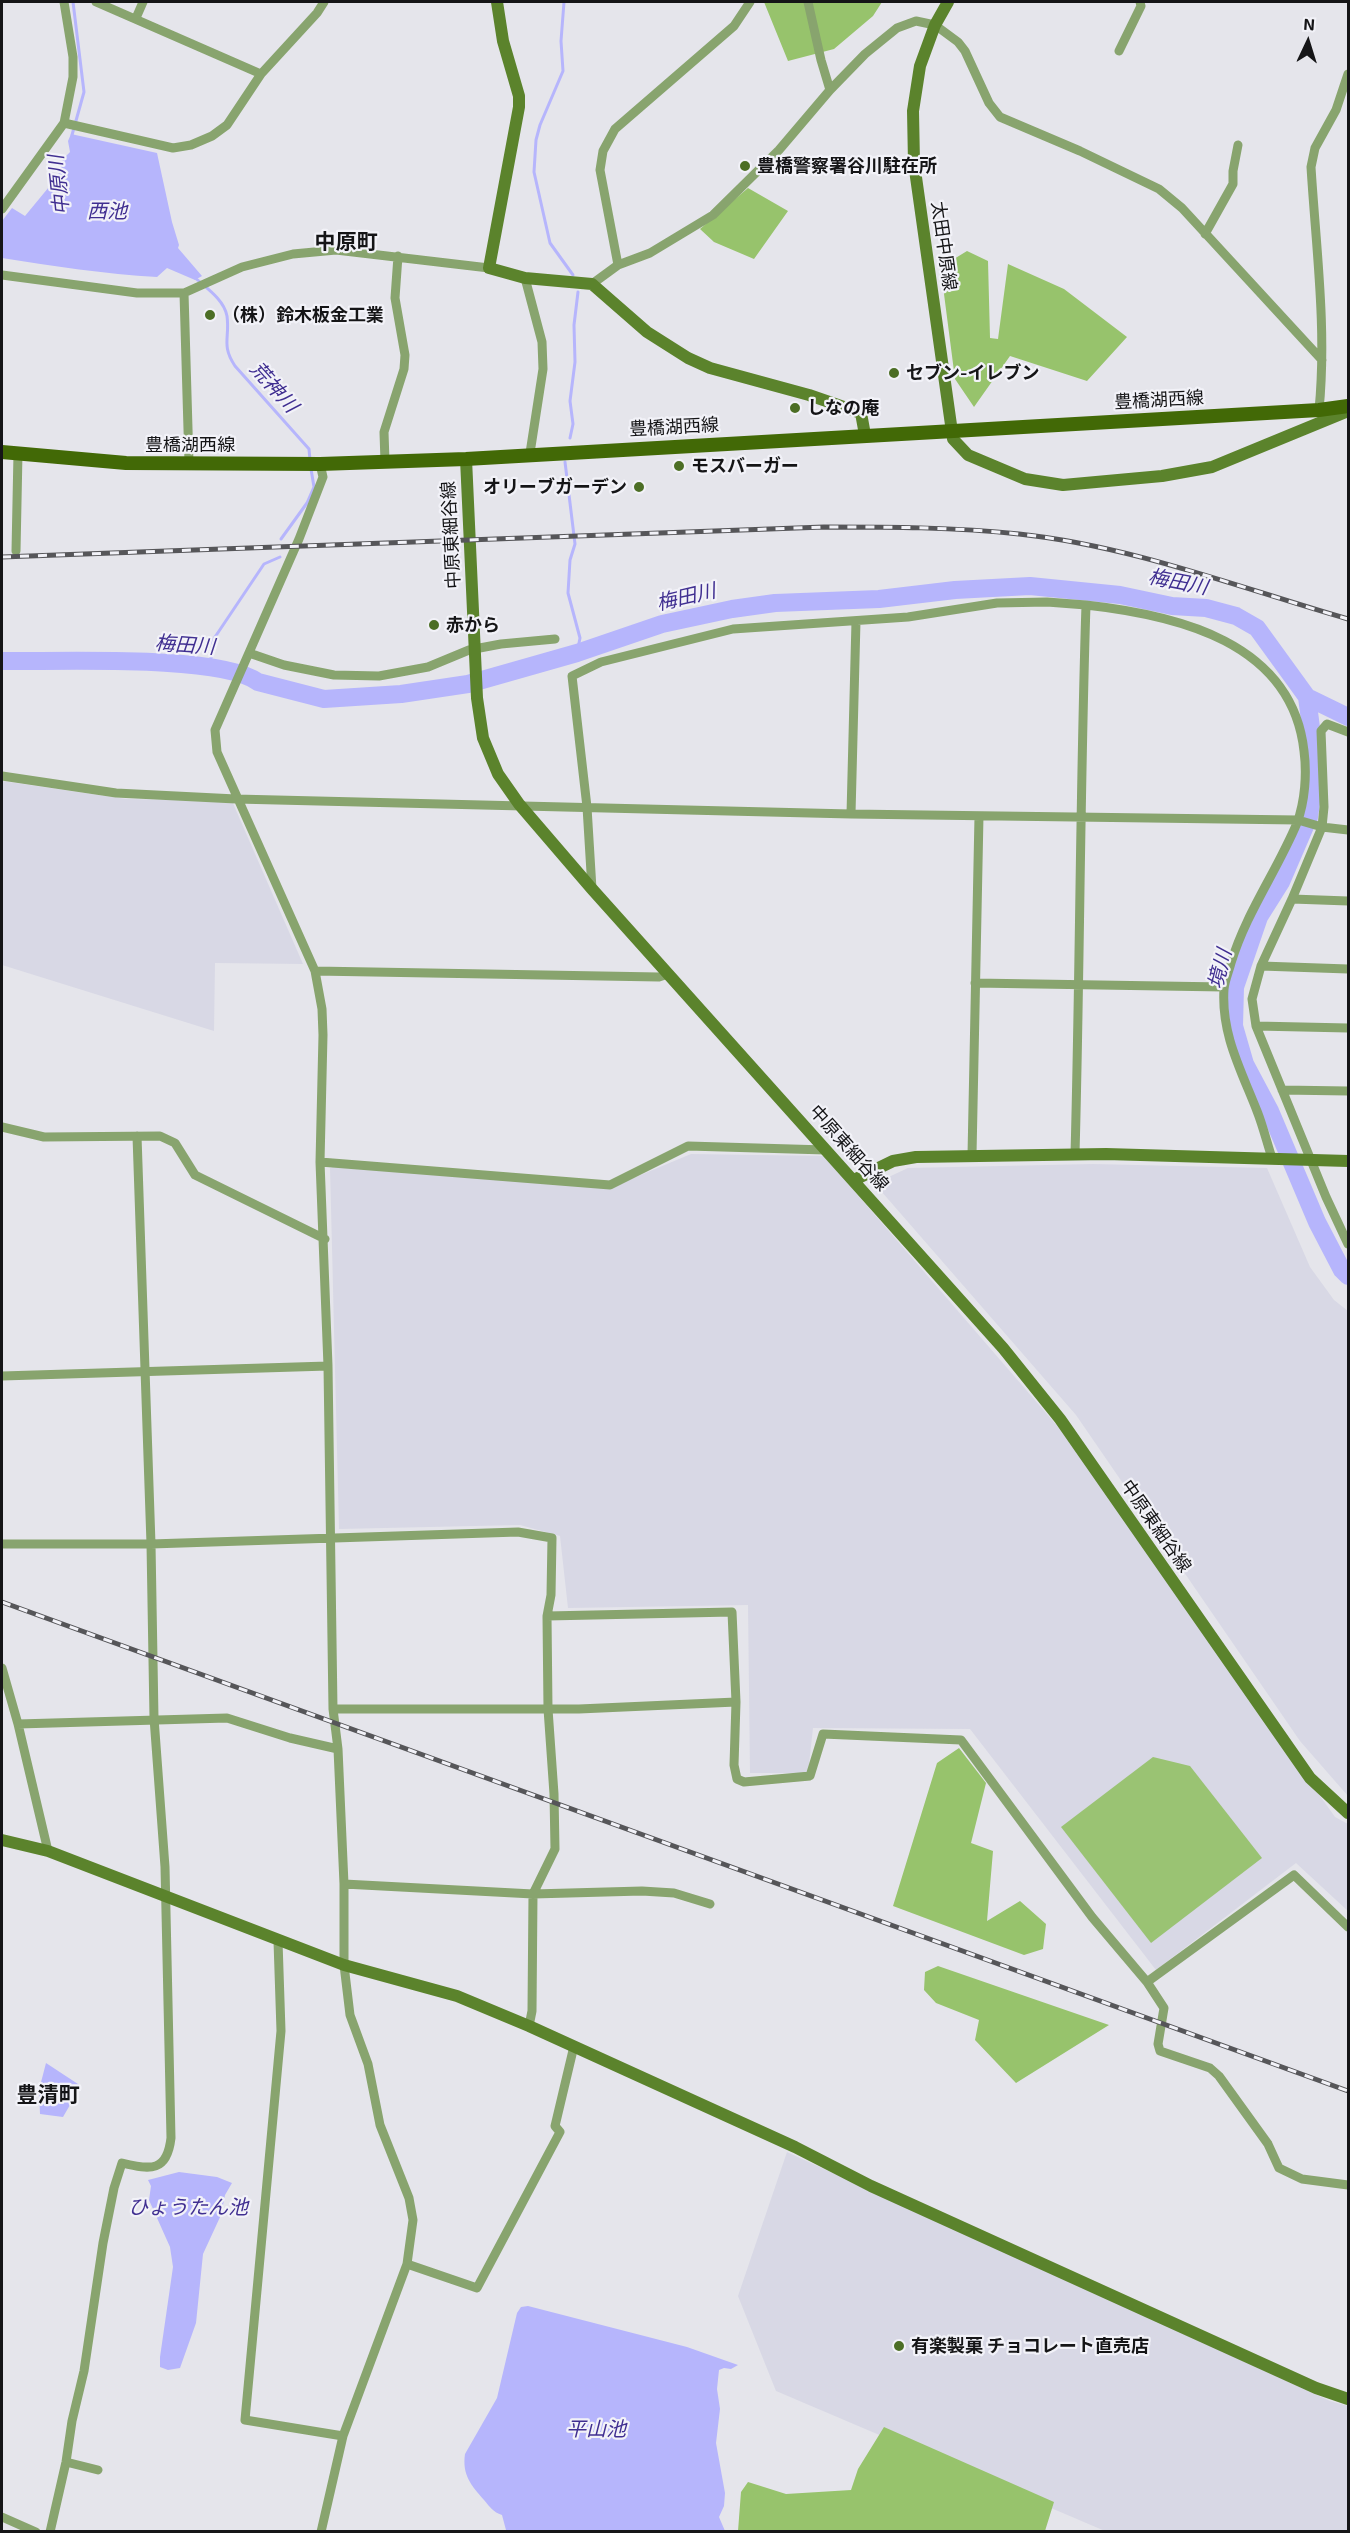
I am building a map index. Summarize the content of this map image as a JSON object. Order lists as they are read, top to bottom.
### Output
{
  "streets": {
    "main road": ["豊橋湖西線"],
    "street": ["太田中原線", "中原東細谷線"]
  },
  "crossings": [
    ["太田中原線", "豊橋湖西線"],
    ["豊橋湖西線", "中原東細谷線"]
  ],
  "districts": ["中原町", "豊清町"],
  "water": [
    "中原川",
    "西池",
    "荒神川",
    "梅田川",
    "境川",
    "ひょうたん池",
    "平山池"
  ],
  "places": [
    "豊橋警察署谷川駐在所",
    "（株）鈴木板金工業",
    "セブン-イレブン",
    "しなの庵",
    "モスバーガー",
    "オリーブガーデン",
    "赤から",
    "有楽製菓 チョコレート直売店"
  ],
  "north": "top"
}
